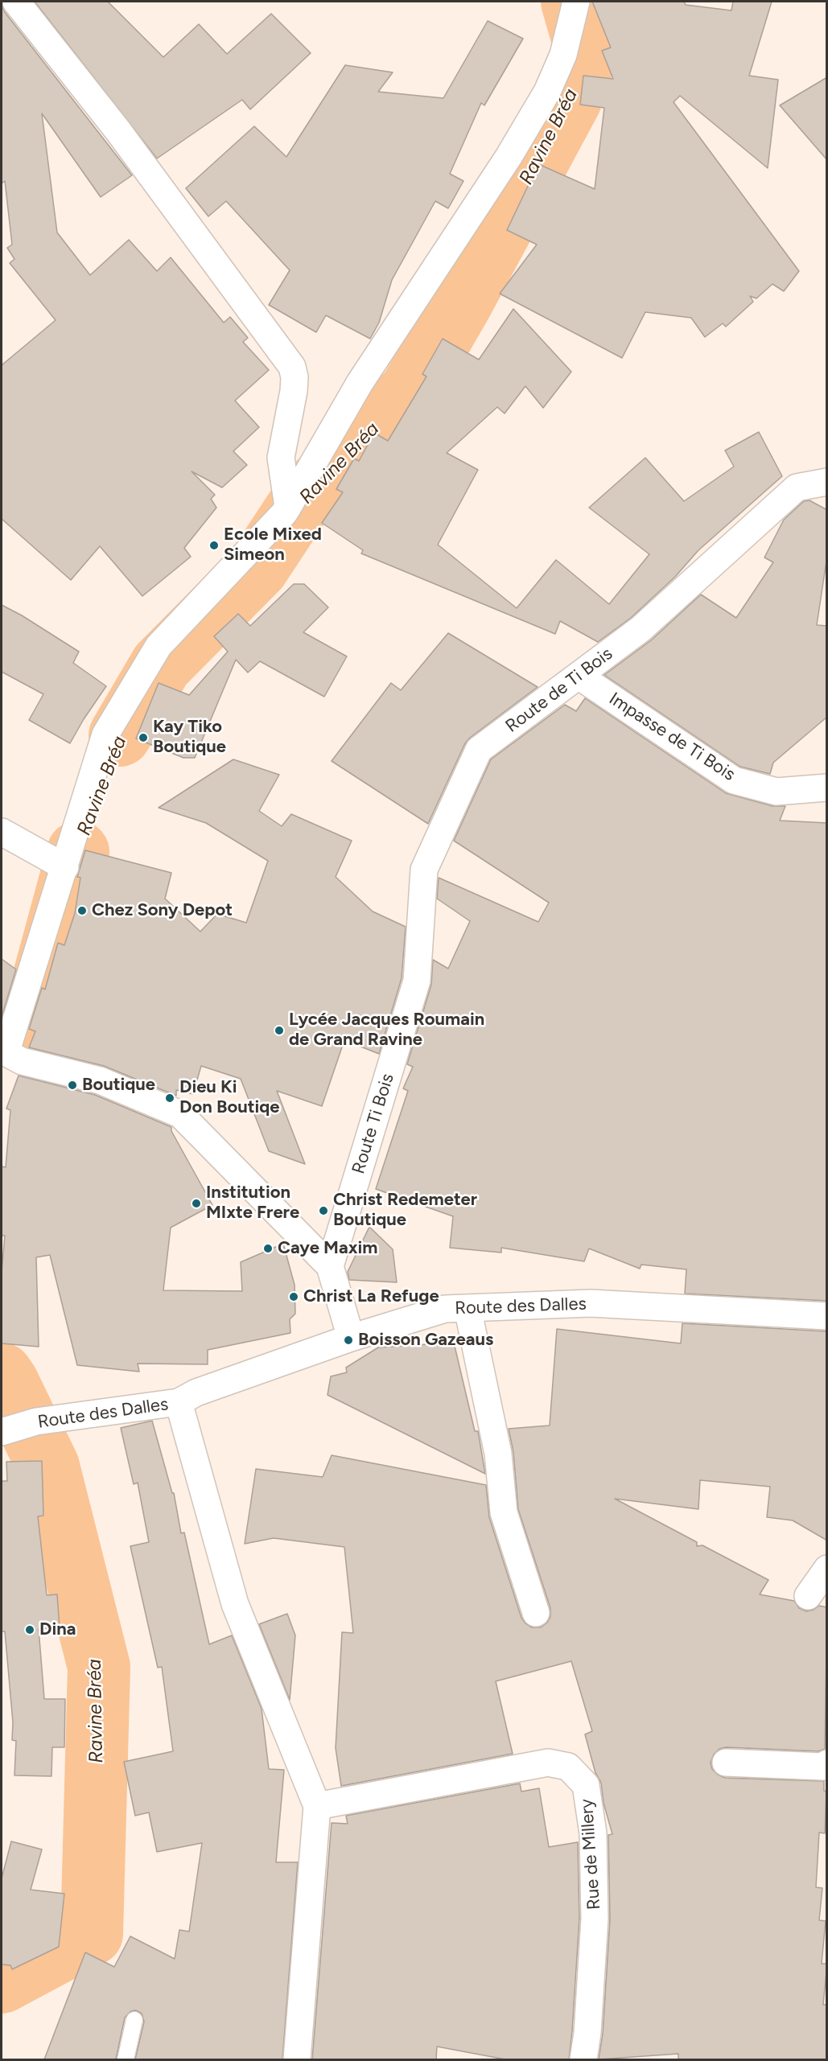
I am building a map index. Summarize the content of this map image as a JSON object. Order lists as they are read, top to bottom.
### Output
{
  "streets": {
    "street": [
      "Route de Ti Bois",
      "Impasse de Ti Bois",
      "Route Ti Bois",
      "Route des Dalles",
      "Rue de Millery"
    ]
  },
  "crossings": [
    ["Route de Ti Bois", "Impasse de Ti Bois"],
    ["Route de Ti Bois", "Route Ti Bois"]
  ],
  "water": ["Ravine Bréa"],
  "places": [
    "Ecole Mixed Simeon",
    "Kay Tiko Boutique",
    "Chez Sony Depot",
    "Lycée Jacques Roumain de Grand Ravine",
    "Boutique",
    "Dieu Ki Don Boutiqe",
    "Institution MIxte Frere",
    "Christ Redemeter Boutique",
    "Caye Maxim",
    "Christ La Refuge",
    "Boisson Gazeaus",
    "Dina"
  ]
}
